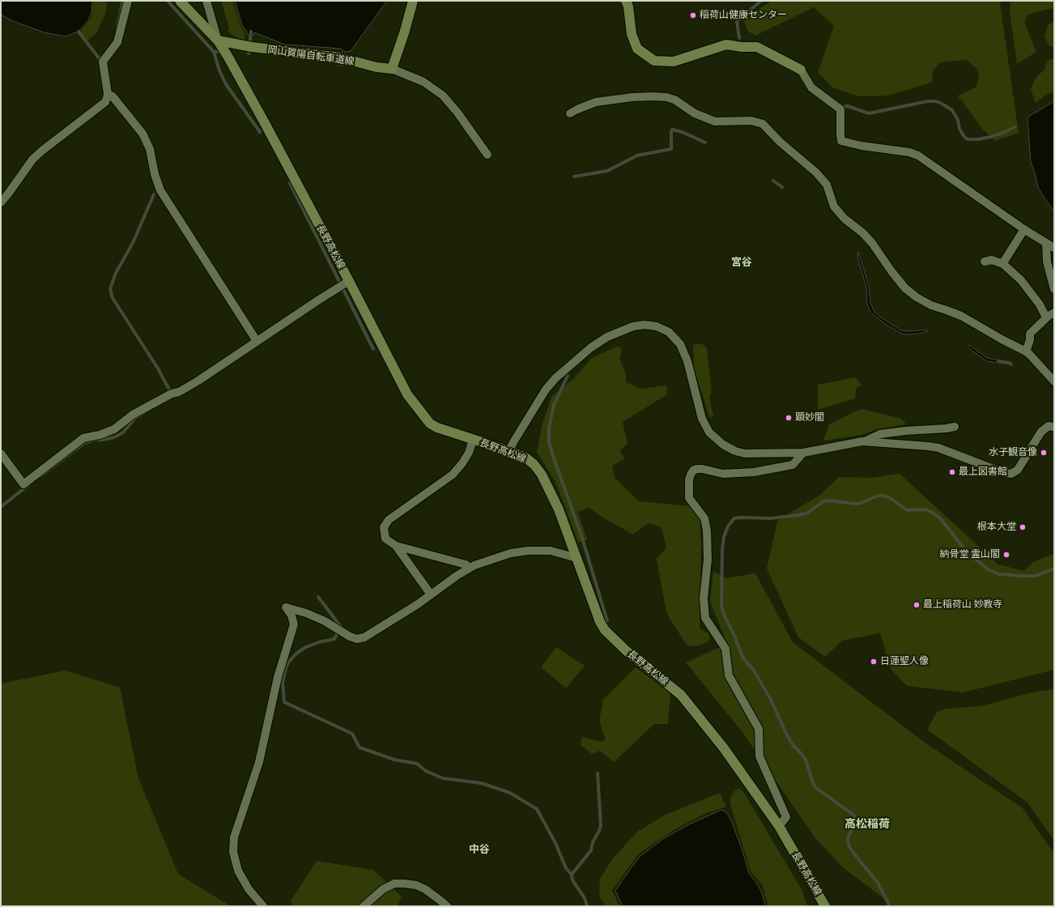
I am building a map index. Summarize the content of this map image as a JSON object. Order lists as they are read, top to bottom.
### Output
{
  "streets": {
    "main road": ["岡山賀陽自転車道線", "長野高松線"]
  },
  "crossings": [
    ["岡山賀陽自転車道線", "長野高松線"]
  ],
  "districts": ["宮谷", "高松稲荷", "中谷"],
  "places": [
    "稲荷山健康センター",
    "顕妙閣",
    "水子観音像",
    "最上図書館",
    "根本大堂",
    "納骨堂 霊山閣",
    "最上稲荷山 妙教寺",
    "日蓮聖人像"
  ]
}
